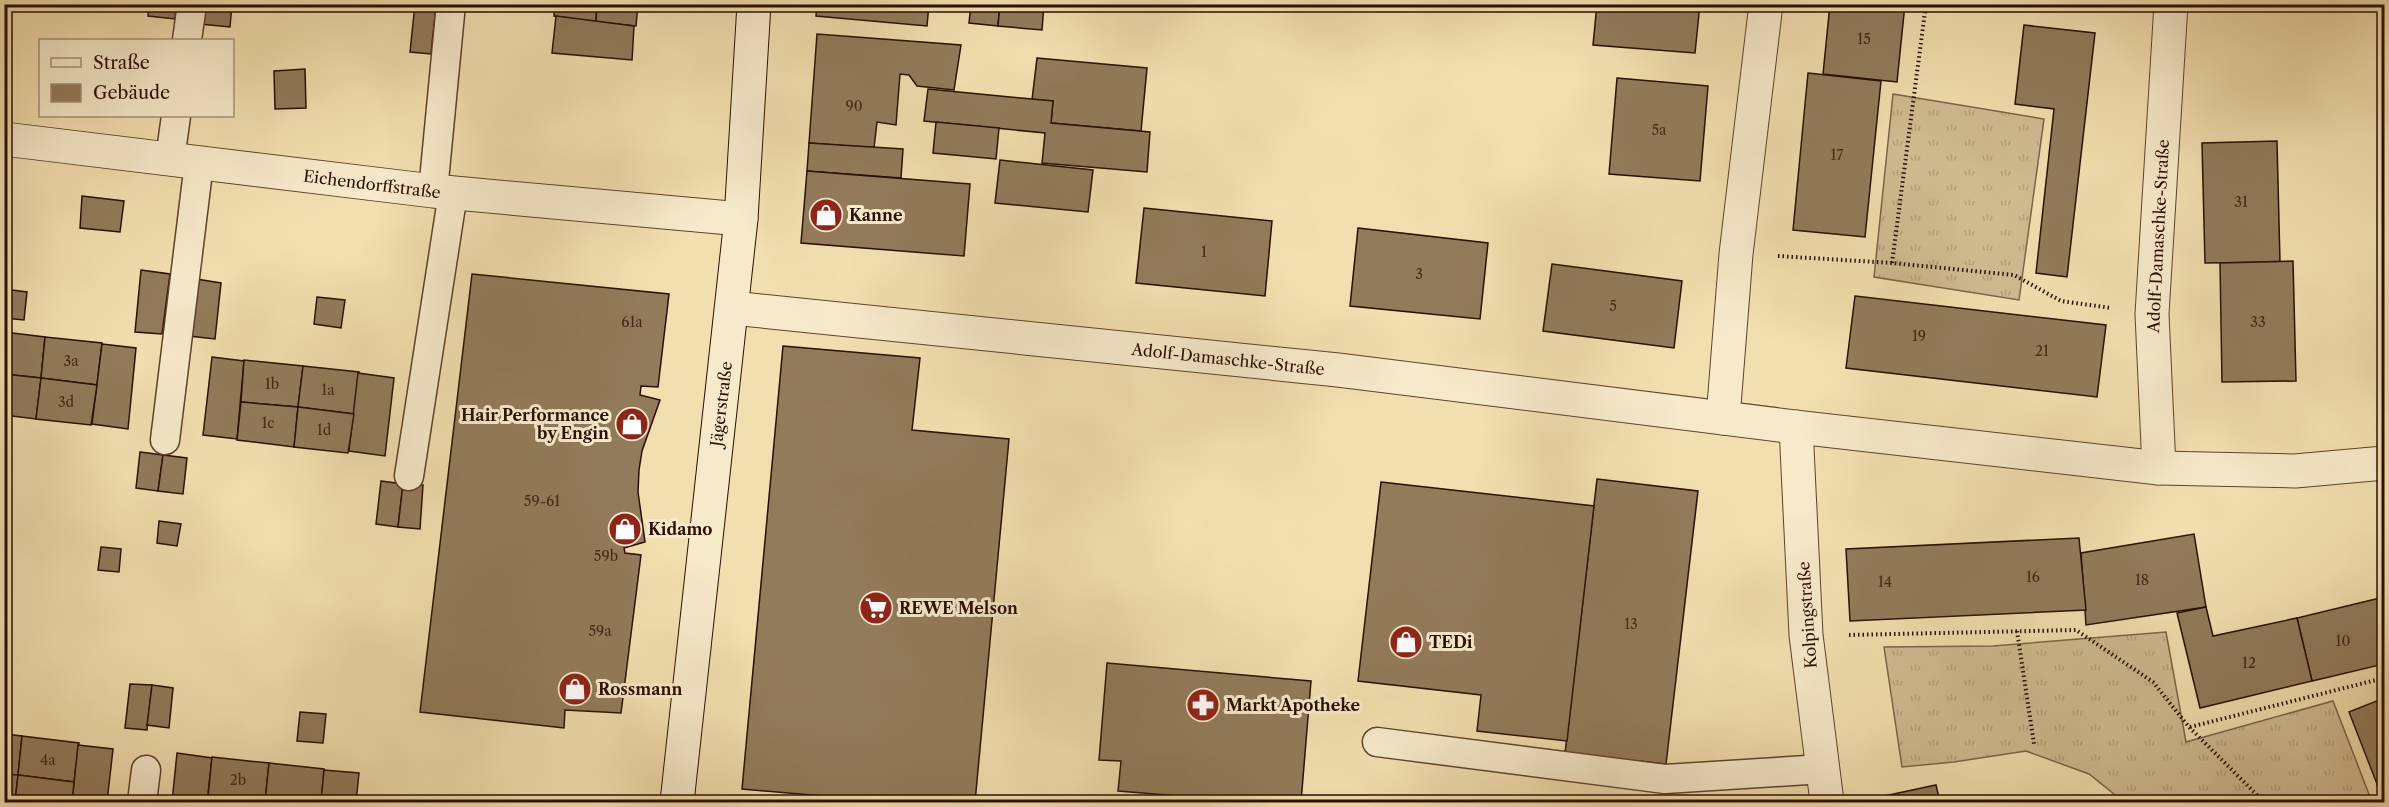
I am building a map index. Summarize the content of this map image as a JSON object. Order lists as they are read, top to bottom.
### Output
{
  "streets": {
    "street": [
      "Eichendorffstraße",
      "Adolf-Damaschke-Straße",
      "Jägerstraße",
      "Kolpingstraße"
    ]
  },
  "crossings": [
    ["Eichendorffstraße", "Jägerstraße"],
    ["Adolf-Damaschke-Straße", "Jägerstraße"],
    ["Adolf-Damaschke-Straße", "Kolpingstraße"]
  ],
  "places": {
    "shop": [
      "Kanne",
      "Hair Performance by Engin",
      "Kidamo",
      "TEDi",
      "Rossmann"
    ],
    "supermarket": ["REWE Melson"],
    "pharmacy": ["Markt Apotheke"]
  },
  "house_numbers": [
    "15",
    "90",
    "5a",
    "17",
    "31",
    "1",
    "3",
    "5",
    "61a",
    "33",
    "19",
    "21",
    "3a",
    "1b",
    "1a",
    "3d",
    "1c",
    "1d",
    "59-61",
    "59b",
    "16",
    "18",
    "14",
    "13",
    "59a",
    "10",
    "12",
    "4a",
    "2b"
  ],
  "legend": ["Straße", "Gebäude"]
}
